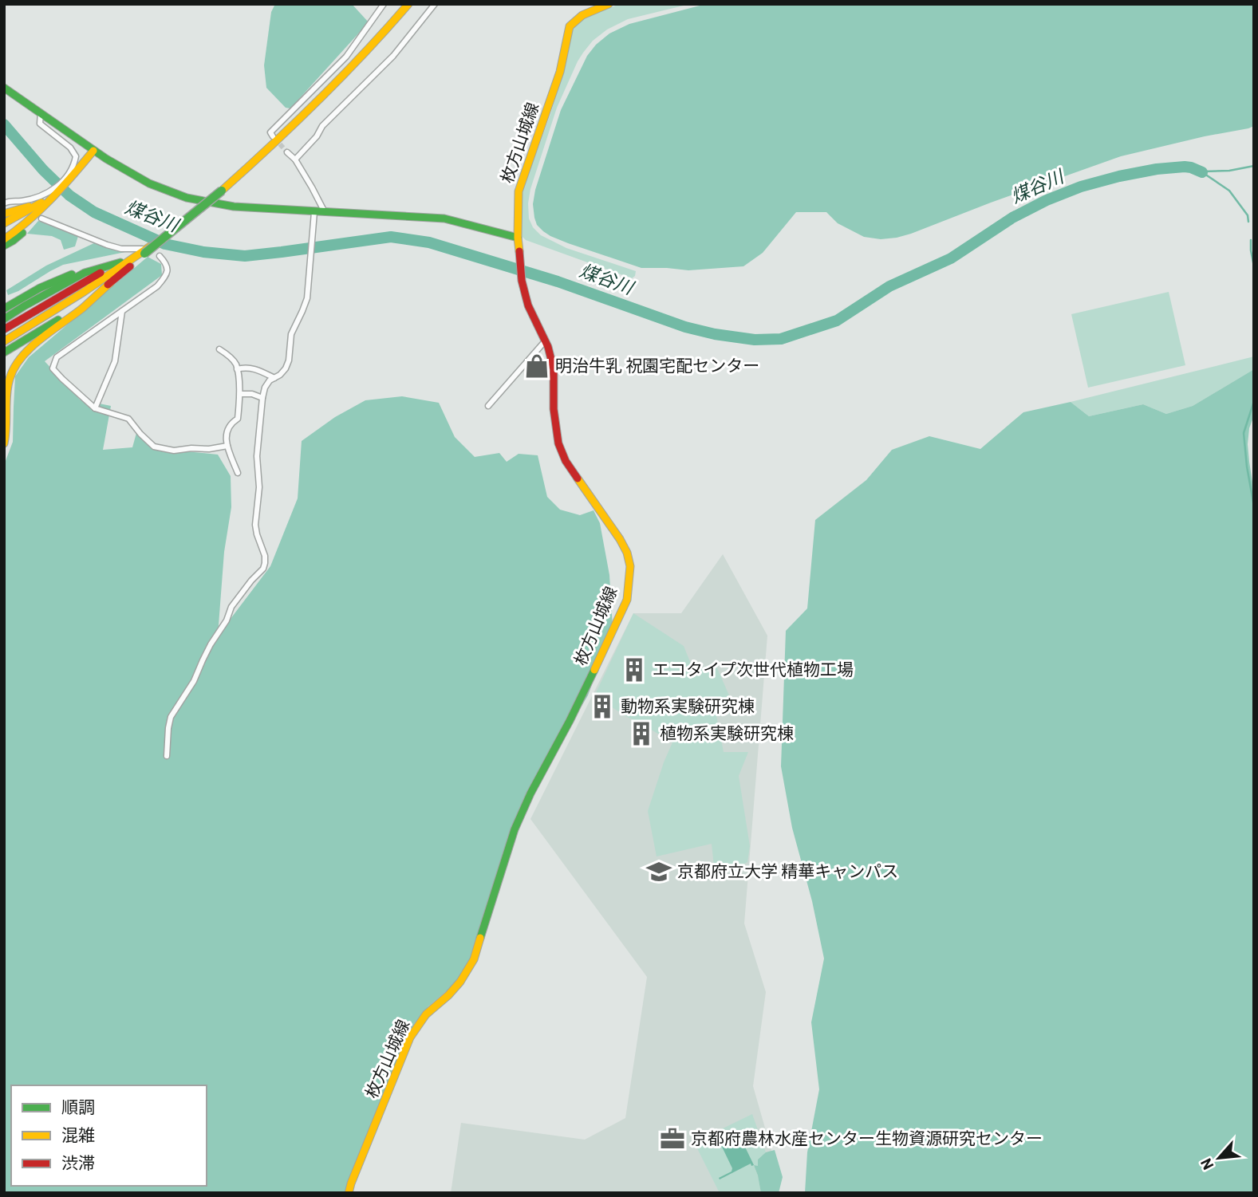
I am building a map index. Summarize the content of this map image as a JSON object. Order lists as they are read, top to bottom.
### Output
{
  "streets": {
    "main road": ["枚方山城線"]
  },
  "water": ["煤谷川"],
  "places": {
    "shop": ["明治牛乳 祝園宅配センター"],
    "building": ["エコタイプ次世代植物工場", "動物系実験研究棟", "植物系実験研究棟"],
    "school or university": ["京都府立大学 精華キャンパス"],
    "office": ["京都府農林水産センター生物資源研究センター"]
  },
  "legend": ["順調", "混雑", "渋滞"],
  "north": "bottom left"
}
